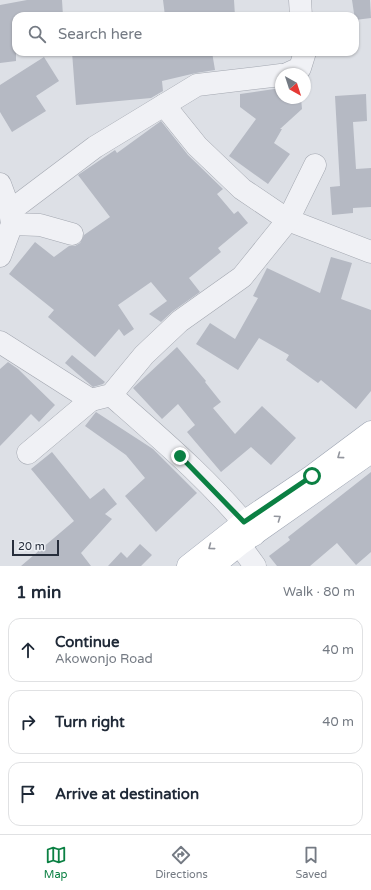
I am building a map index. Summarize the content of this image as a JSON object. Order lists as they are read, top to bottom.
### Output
{
  "scale_bar": "20 m",
  "north": "bottom right",
  "page": {
    "search": "Search here",
    "scale": "20 m",
    "heading": ["1 min", "Walk · 80 m"],
    "list": [
      ["Continue", "Akowonjo Road", "40 m"],
      ["Turn right", "40 m"],
      "Arrive at destination"
    ],
    "nav": ["Map", "Directions", "Saved"]
  }
}
